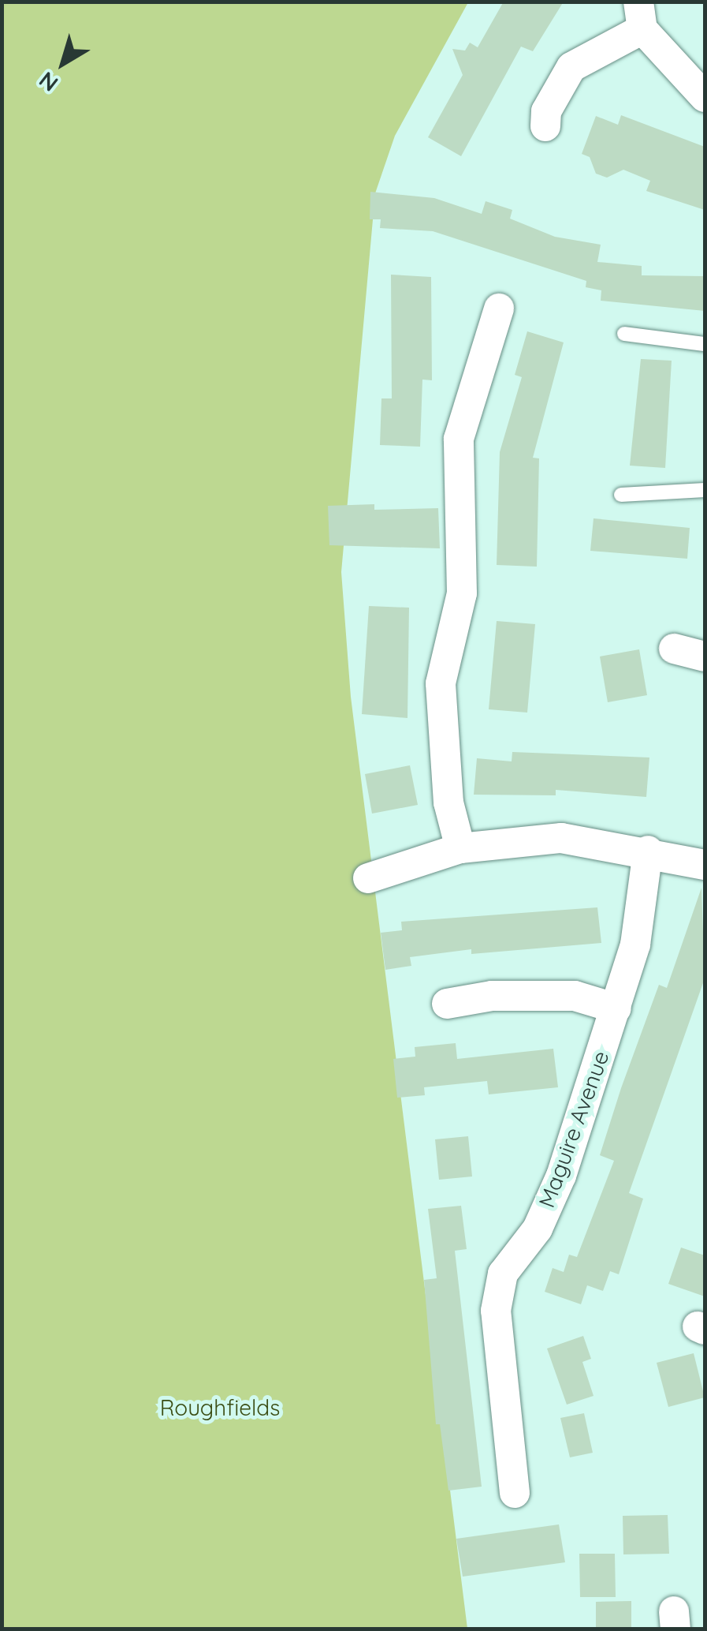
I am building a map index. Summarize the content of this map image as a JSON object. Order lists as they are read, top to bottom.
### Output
{
  "streets": {
    "street": ["Maguire Avenue"]
  },
  "parks": ["Roughfields"],
  "north": "bottom left"
}
